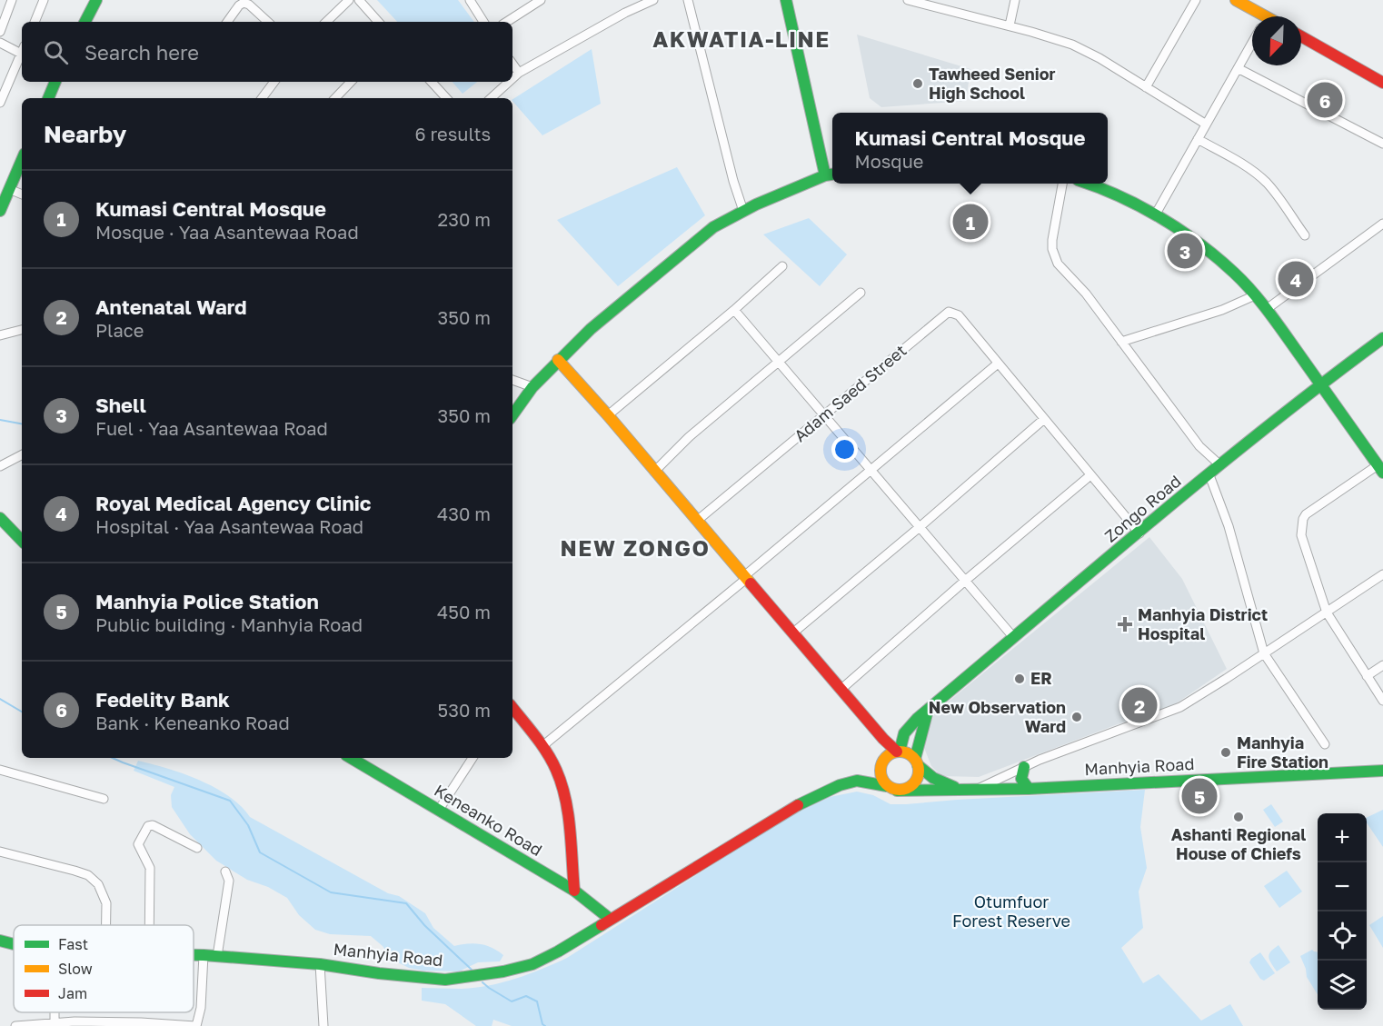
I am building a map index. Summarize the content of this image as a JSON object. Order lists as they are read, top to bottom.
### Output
{
  "streets": {
    "street": [
      "Adam Saed Street",
      "Zongo Road",
      "Manhyia Road",
      "Keneanko Road"
    ]
  },
  "crossings": [
    ["Zongo Road", "Manhyia Road"],
    ["Manhyia Road", "Keneanko Road"]
  ],
  "districts": ["AKWATIA-LINE", "NEW ZONGO"],
  "parks": ["Otumfuor Forest Reserve"],
  "places": {
    "other": [
      "Tawheed Senior High School",
      "ER",
      "New Observation Ward",
      "Manhyia Fire Station",
      "Ashanti Regional House of Chiefs"
    ],
    "health": ["Manhyia District Hospital"]
  },
  "legend": ["Fast", "Slow", "Jam"],
  "north": "bottom left",
  "page": {
    "search": "Search here",
    "pins": [
      "6",
      "1",
      "3",
      "4",
      "2",
      "5"
    ],
    "heading": ["Nearby", "6 results"],
    "popup": ["Kumasi Central Mosque", "Mosque"],
    "list": [
      {
        "mark": "1",
        "name": "Kumasi Central Mosque",
        "note": "Mosque · Yaa Asantewaa Road",
        "value": "230 m"
      },
      {
        "mark": "2",
        "name": "Antenatal Ward",
        "note": "Place",
        "value": "350 m"
      },
      {
        "mark": "3",
        "name": "Shell",
        "note": "Fuel · Yaa Asantewaa Road",
        "value": "350 m"
      },
      {
        "mark": "4",
        "name": "Royal Medical Agency Clinic",
        "note": "Hospital · Yaa Asantewaa Road",
        "value": "430 m"
      },
      {
        "mark": "5",
        "name": "Manhyia Police Station",
        "note": "Public building · Manhyia Road",
        "value": "450 m"
      },
      {
        "mark": "6",
        "name": "Fedelity Bank",
        "note": "Bank · Keneanko Road",
        "value": "530 m"
      }
    ],
    "map_buttons": ["+", "−"]
  }
}
